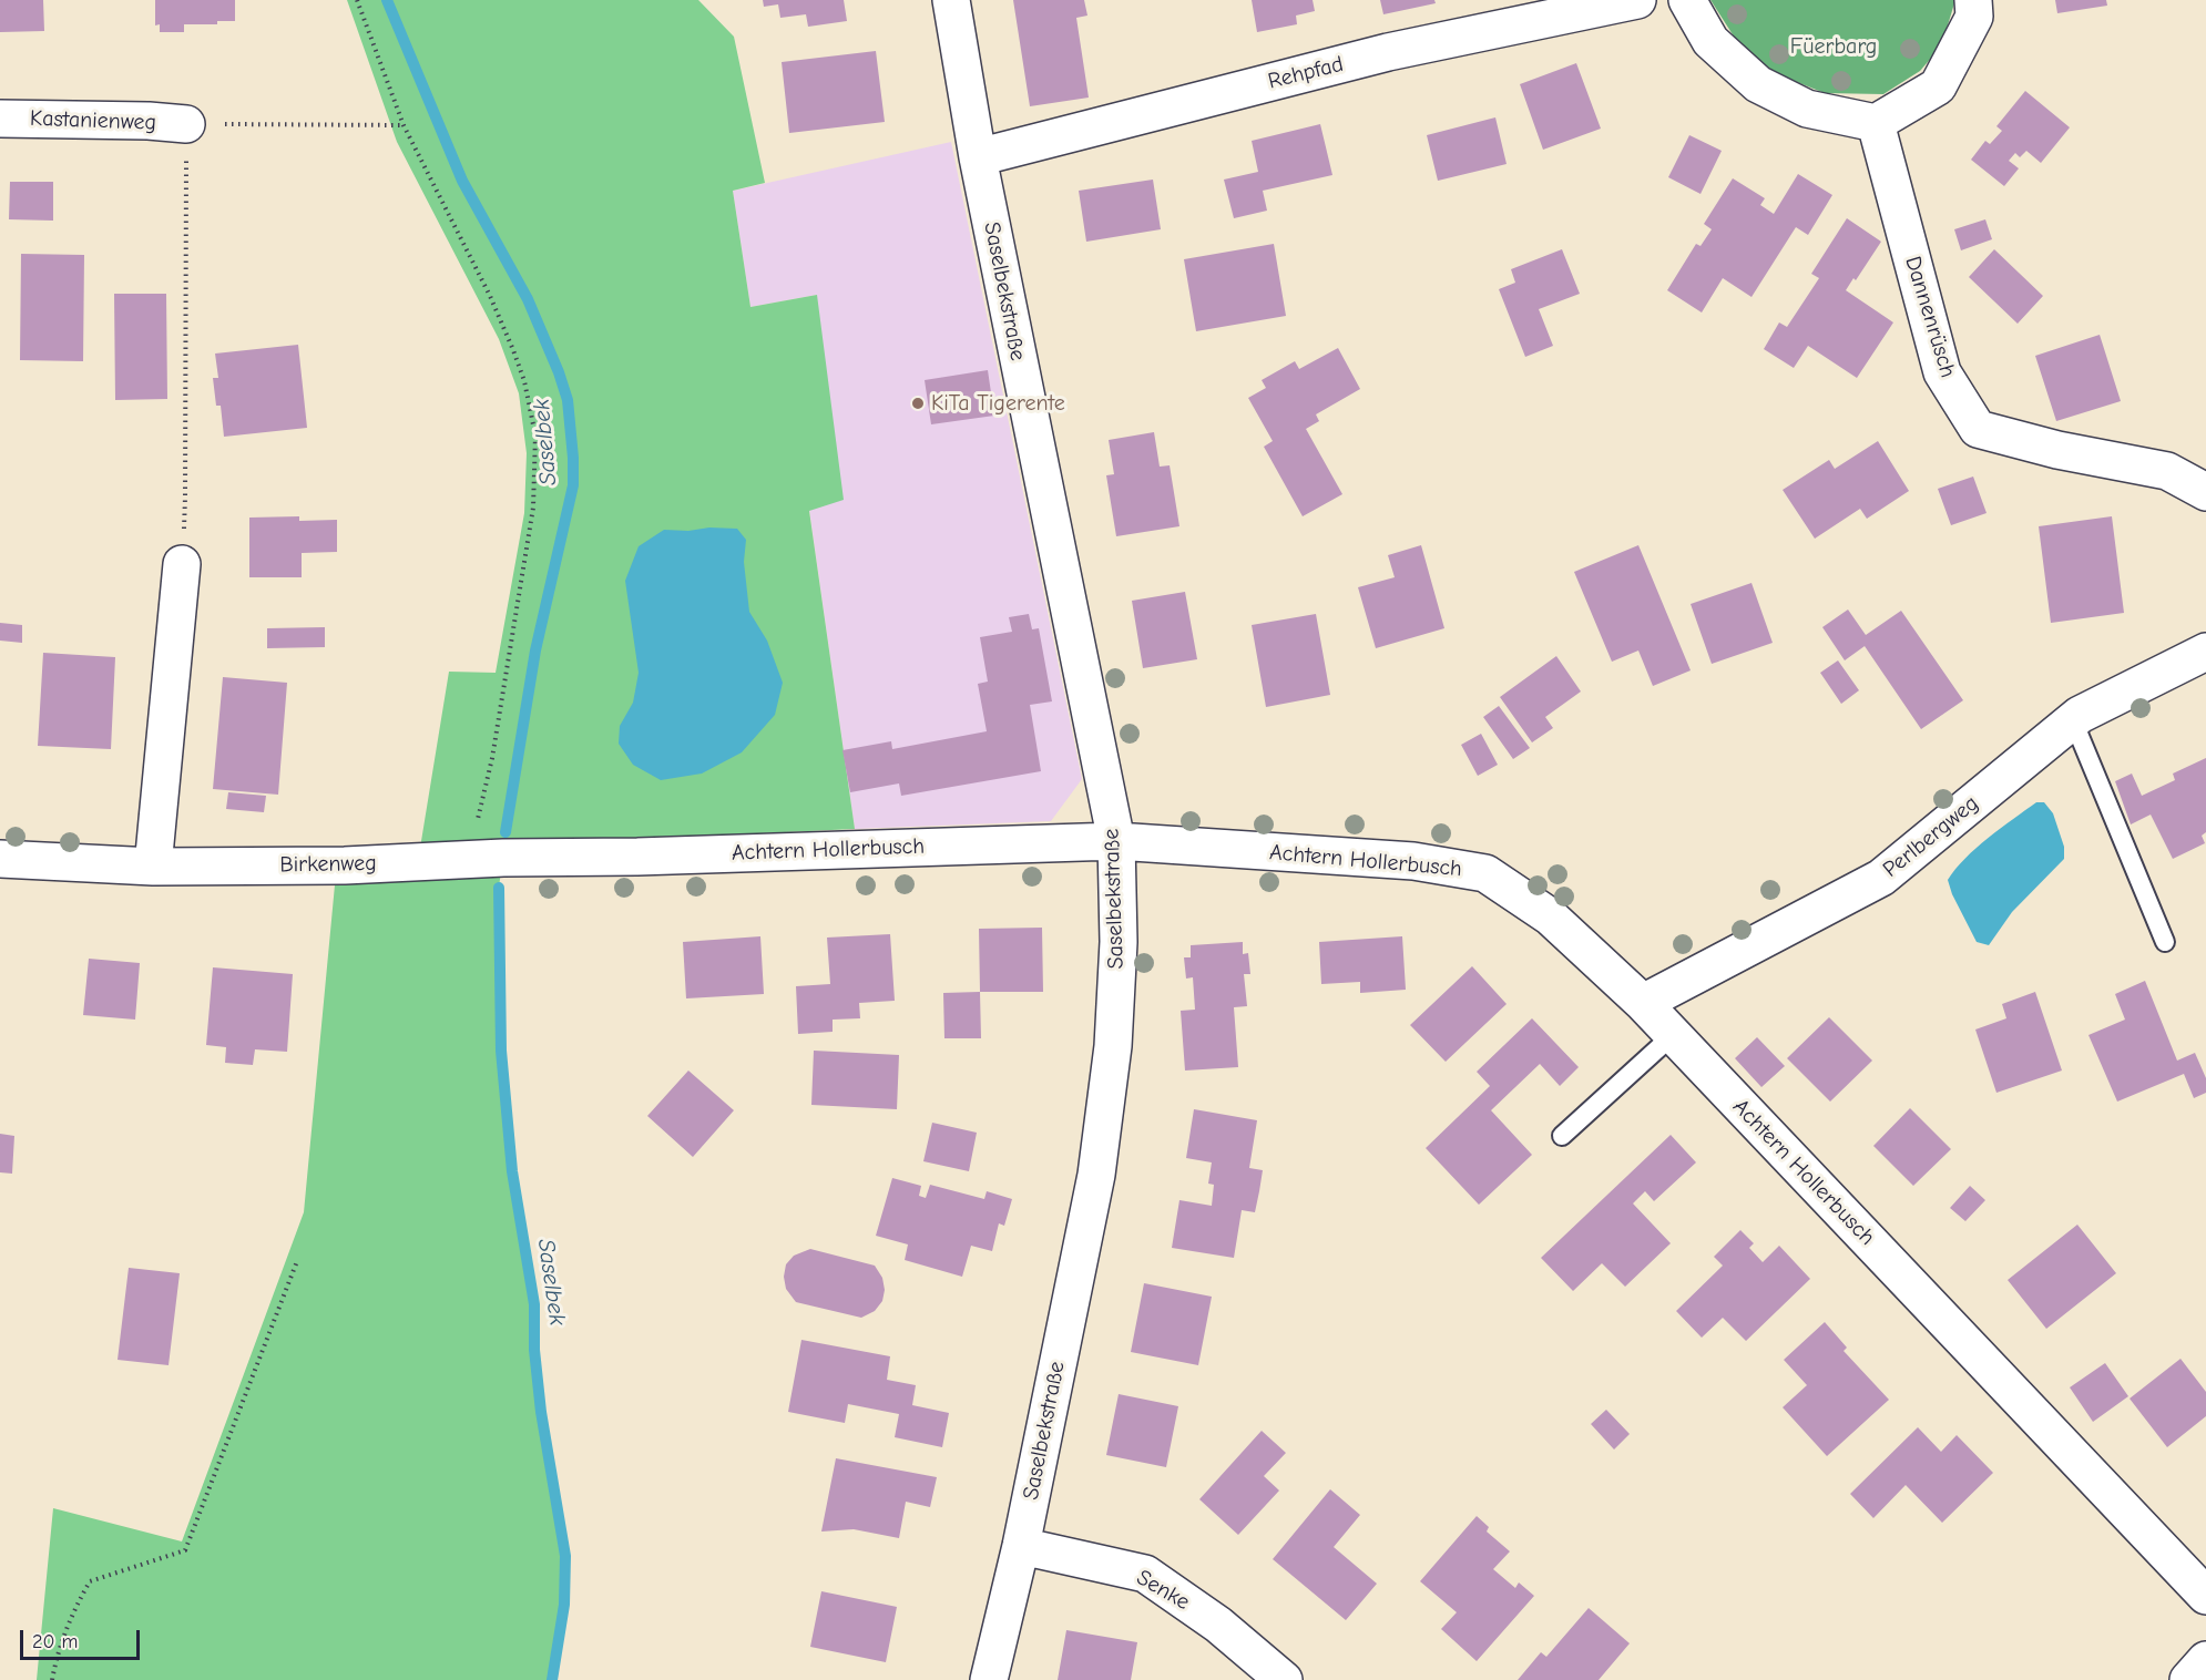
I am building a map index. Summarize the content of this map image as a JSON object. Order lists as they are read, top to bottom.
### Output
{
  "streets": {
    "street": [
      "Rehpfad",
      "Kastanienweg",
      "Saselbekstraße",
      "Dannenrüsch",
      "Perlbergweg",
      "Achtern Hollerbusch",
      "Birkenweg",
      "Senke"
    ]
  },
  "crossings": [
    ["Rehpfad", "Saselbekstraße"],
    ["Saselbekstraße", "Achtern Hollerbusch"],
    ["Saselbekstraße", "Senke"],
    ["Perlbergweg", "Achtern Hollerbusch"],
    ["Achtern Hollerbusch", "Birkenweg"]
  ],
  "water": ["Saselbek"],
  "parks": ["Füerbarg"],
  "places": ["KiTa Tigerente"],
  "scale_bar": "20 m"
}
